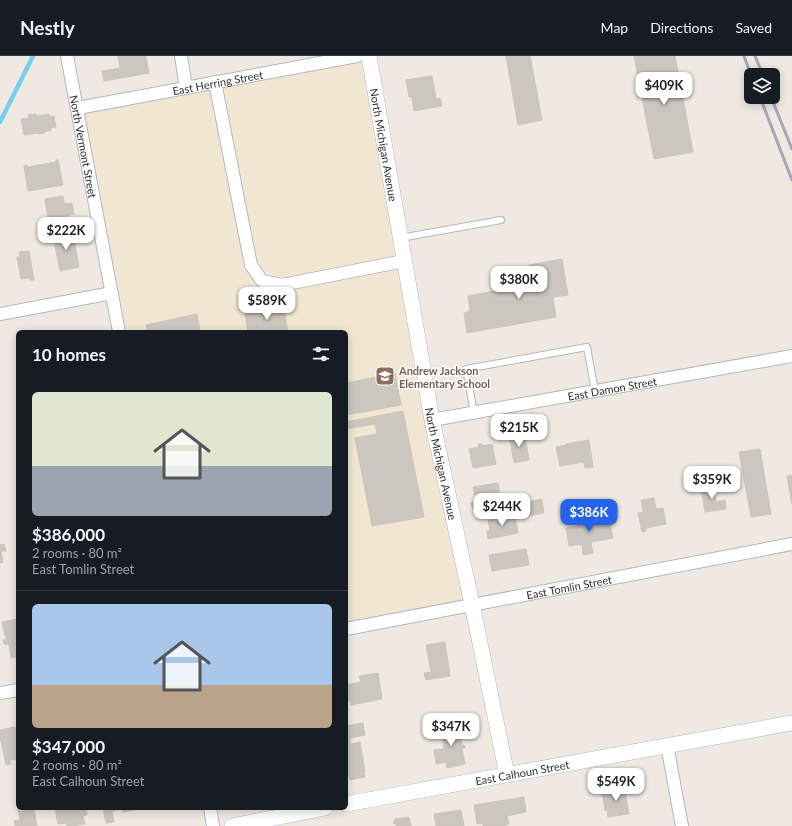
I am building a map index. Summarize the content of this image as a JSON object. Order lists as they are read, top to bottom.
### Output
{
  "streets": {
    "street": [
      "East Herring Street",
      "North Michigan Avenue",
      "North Vermont Street",
      "East Damon Street",
      "East Tomlin Street",
      "East Calhoun Street"
    ]
  },
  "crossings": [
    ["East Herring Street", "North Vermont Street"],
    ["North Michigan Avenue", "East Damon Street"],
    ["North Michigan Avenue", "East Tomlin Street"],
    ["North Michigan Avenue", "East Calhoun Street"]
  ],
  "places": {
    "school or university": ["Andrew Jackson Elementary School"]
  },
  "page": {
    "header": "Nestly",
    "nav": ["Map", "Directions", "Saved"],
    "price": [
      "$409K",
      "$222K",
      "$380K",
      "$589K",
      "$215K",
      "$359K",
      "$244K",
      "$386K",
      "$347K",
      "$549K"
    ],
    "heading": "10 homes",
    "list": [
      {
        "name": "$386,000",
        "note": "2 rooms · 80 m² · East Tomlin Street"
      },
      {
        "name": "$347,000",
        "note": "2 rooms · 80 m² · East Calhoun Street"
      }
    ]
  }
}
